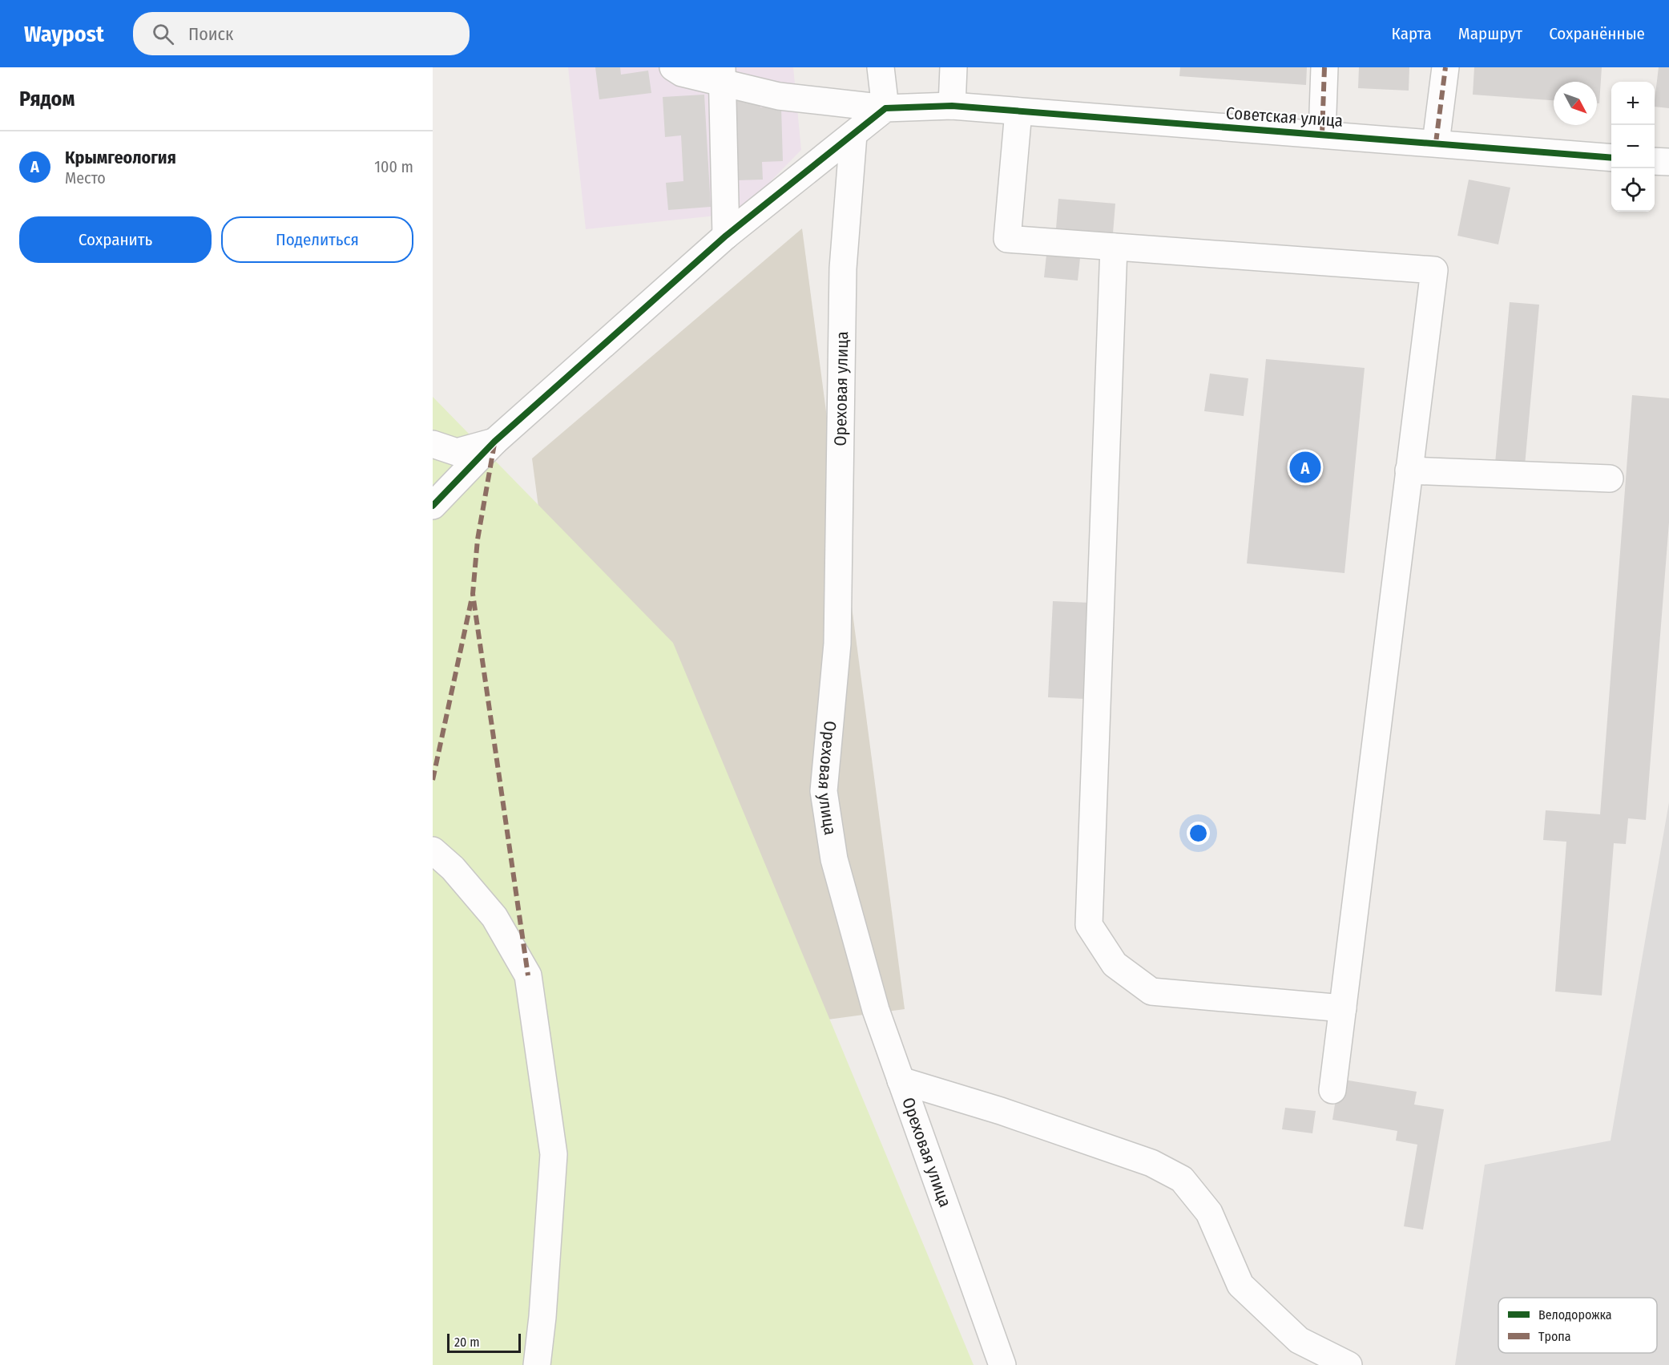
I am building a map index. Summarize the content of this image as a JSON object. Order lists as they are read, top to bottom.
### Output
{
  "streets": {
    "street": ["Советская улица", "Ореховая улица"]
  },
  "legend": ["Велодорожка", "Тропа"],
  "scale_bar": "20 m",
  "north": "bottom right",
  "page": {
    "header": "Waypost",
    "search": "Поиск",
    "nav": ["Карта", "Маршрут", "Сохранённые"],
    "heading": "Рядом",
    "map_buttons": ["+", "−"],
    "list": [
      {
        "mark": "A",
        "name": "Крымгеология",
        "note": "Место",
        "value": "100 m"
      }
    ],
    "buttons": ["Сохранить", "Поделиться"],
    "pins": "A",
    "scale": "20 m"
  }
}
